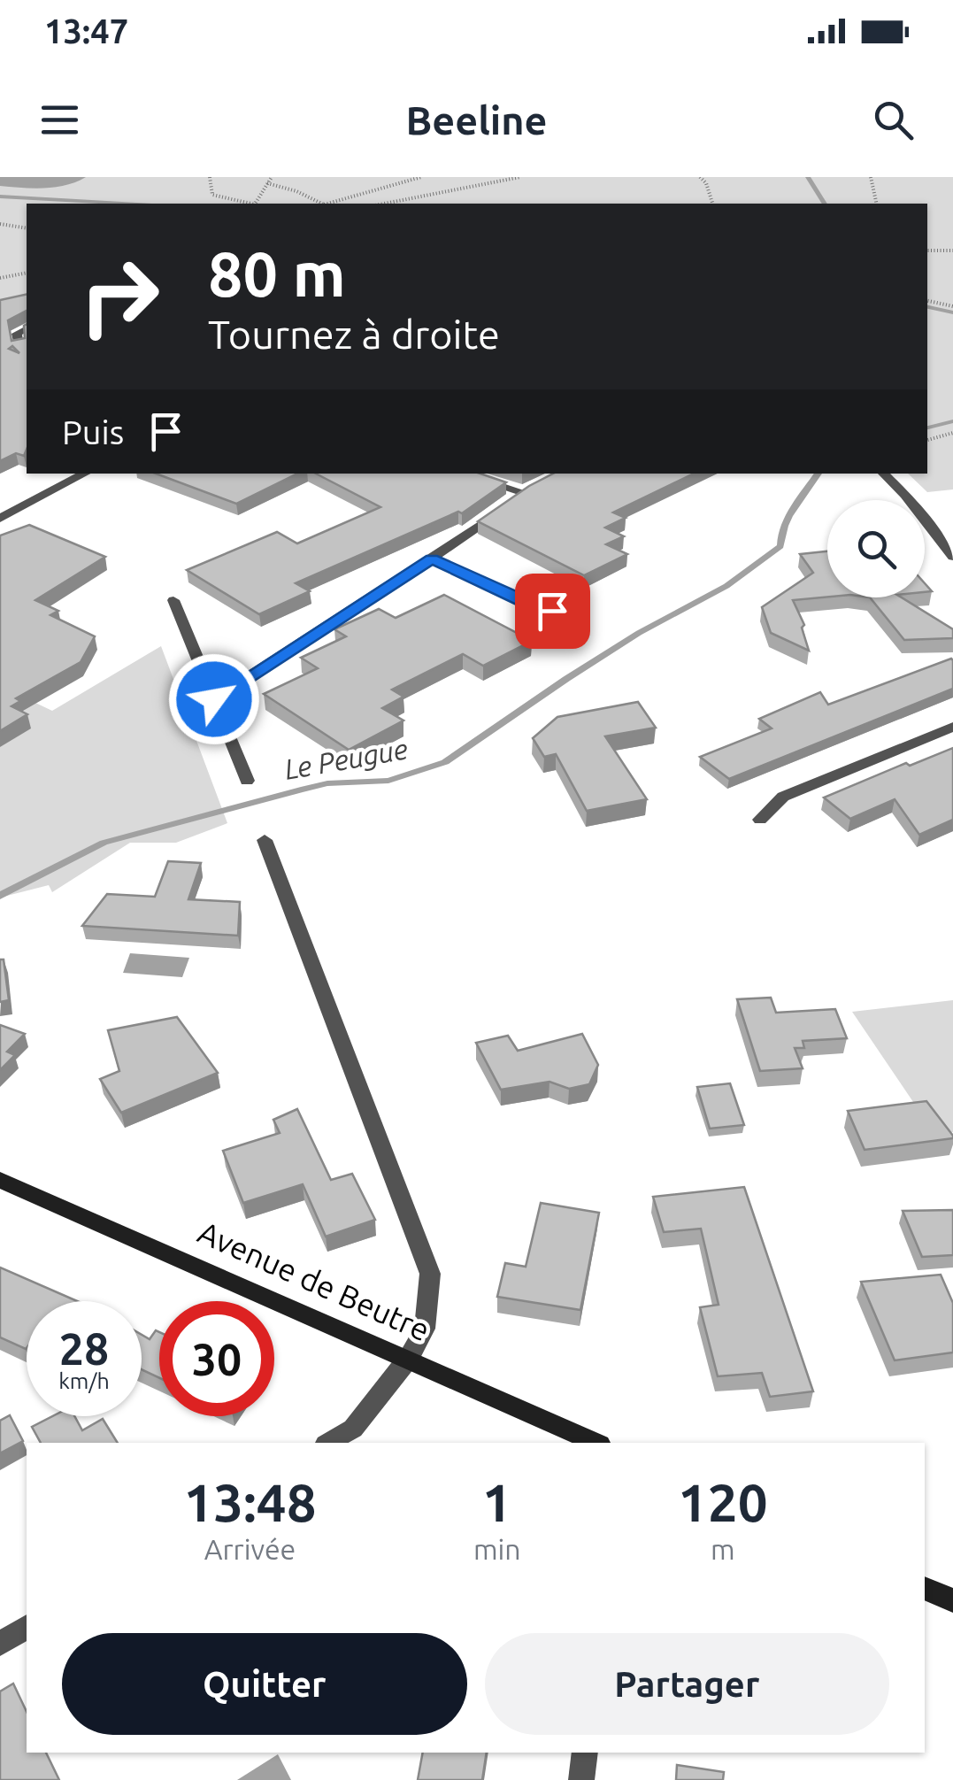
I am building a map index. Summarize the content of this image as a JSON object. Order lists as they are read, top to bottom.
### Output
{
  "streets": {
    "street": ["Avenue de Beutre"]
  },
  "water": ["Le Peugue"],
  "page": {
    "status": "13:47",
    "header": "Beeline",
    "turn": ["80 m", "Tournez à droite"],
    "then": "Puis",
    "speed": "28 km/h",
    "limit": "30",
    "eta": [
      "13:48",
      "Arrivée",
      "1",
      "min",
      "120",
      "m"
    ],
    "buttons": ["Quitter", "Partager"]
  }
}
